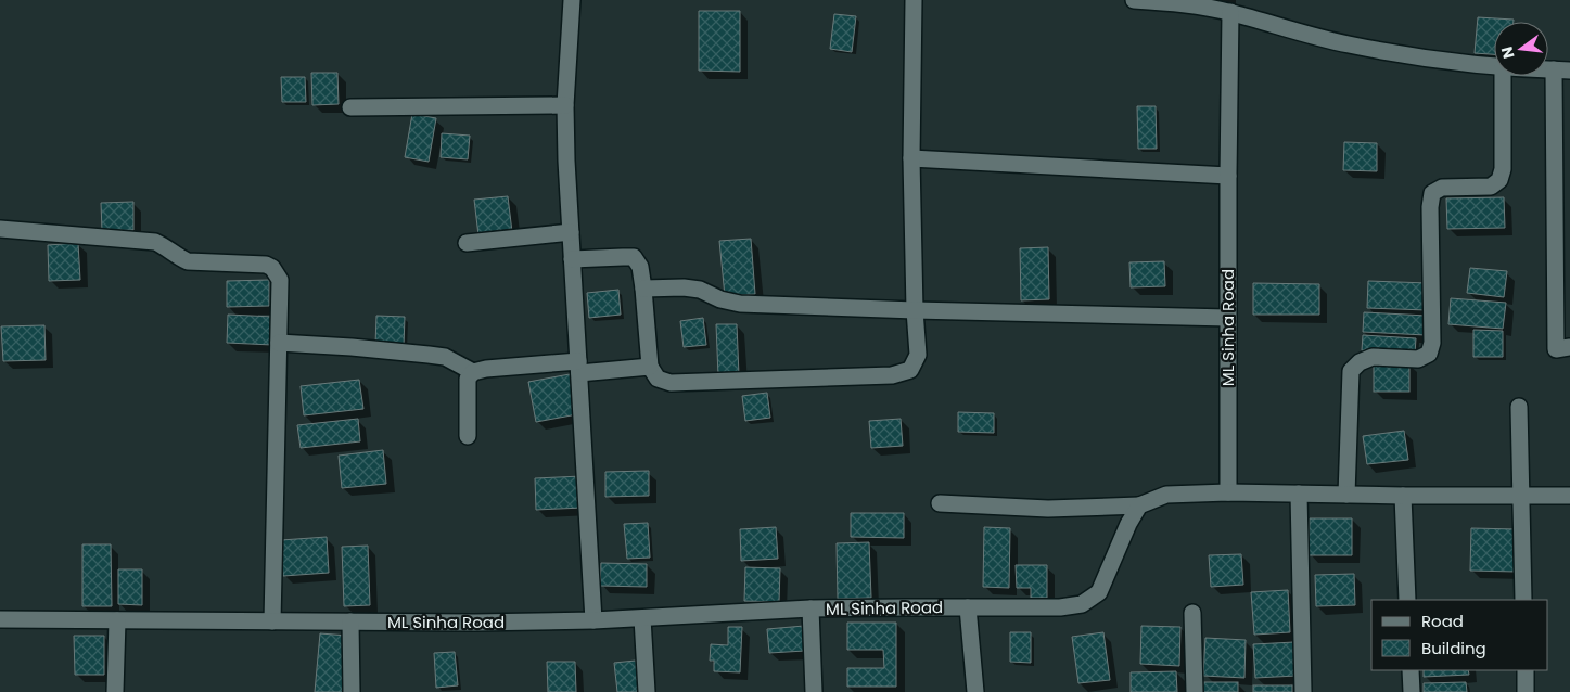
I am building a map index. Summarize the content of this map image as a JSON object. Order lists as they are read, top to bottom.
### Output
{
  "streets": {
    "street": ["ML Sinha Road"]
  },
  "legend": ["Road", "Building"],
  "north": "left"
}
